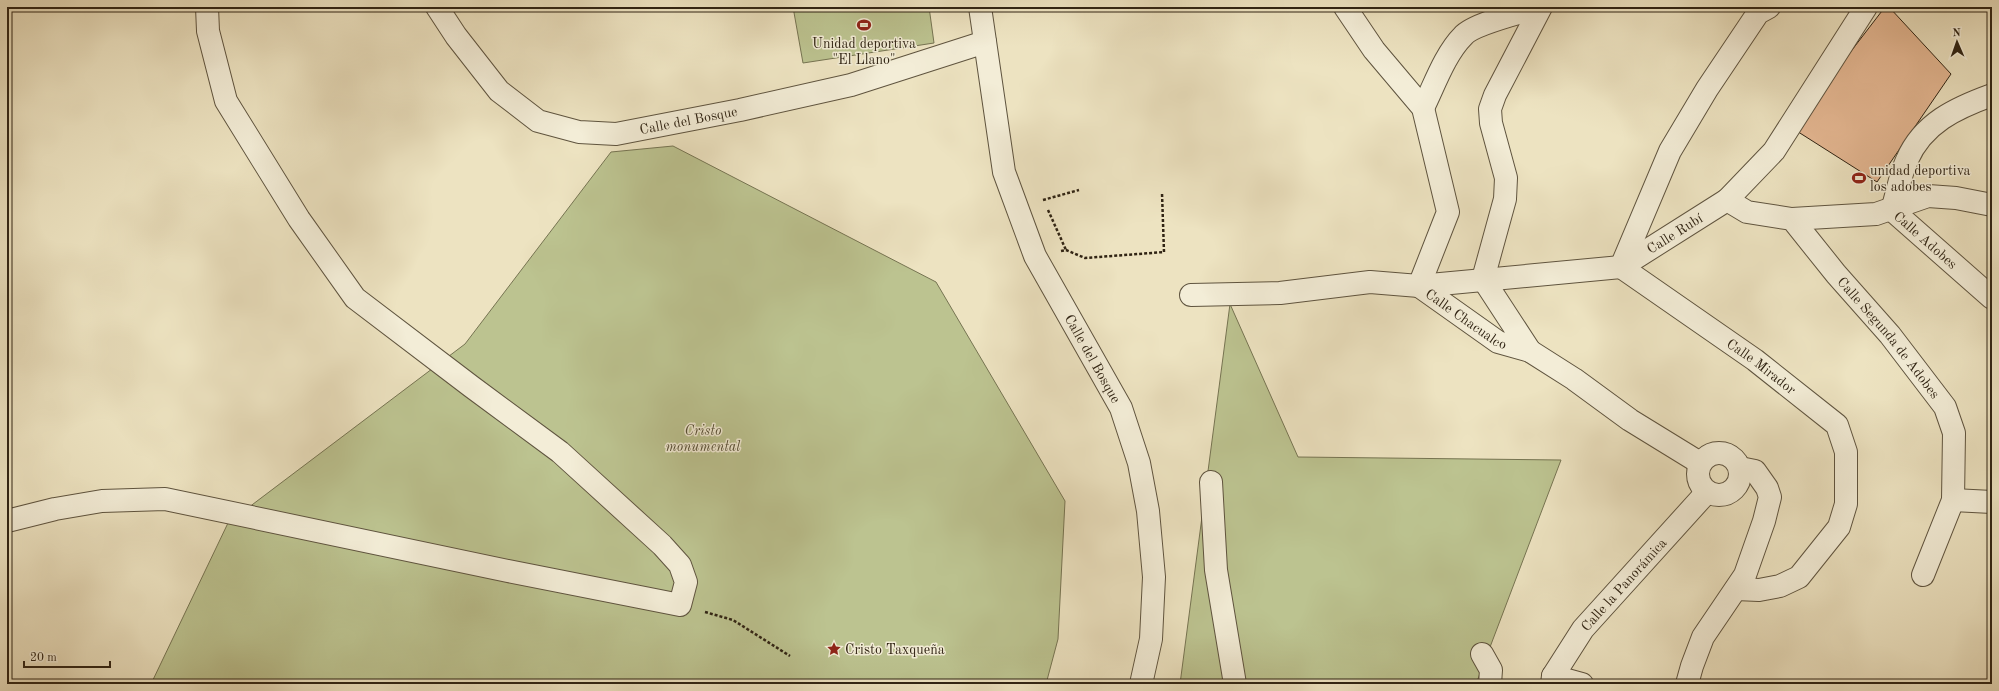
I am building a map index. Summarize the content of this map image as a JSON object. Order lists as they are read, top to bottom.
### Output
{
  "streets": {
    "street": [
      "Calle del Bosque",
      "Calle Rubí",
      "Calle Adobes",
      "Calle Chacualco",
      "Calle Segunda de Adobes",
      "Calle Mirador",
      "Calle la Panorámica"
    ]
  },
  "crossings": [
    ["Calle Rubí", "Calle Mirador"],
    ["Calle Chacualco", "Calle la Panorámica"]
  ],
  "parks": ["Cristo monumental"],
  "places": {
    "sports": ["Unidad deportiva \"El Llano\"", "unidad deportiva los adobes"],
    "place": ["Cristo Taxqueña"]
  },
  "scale_bar": "20 m",
  "north": "top"
}
